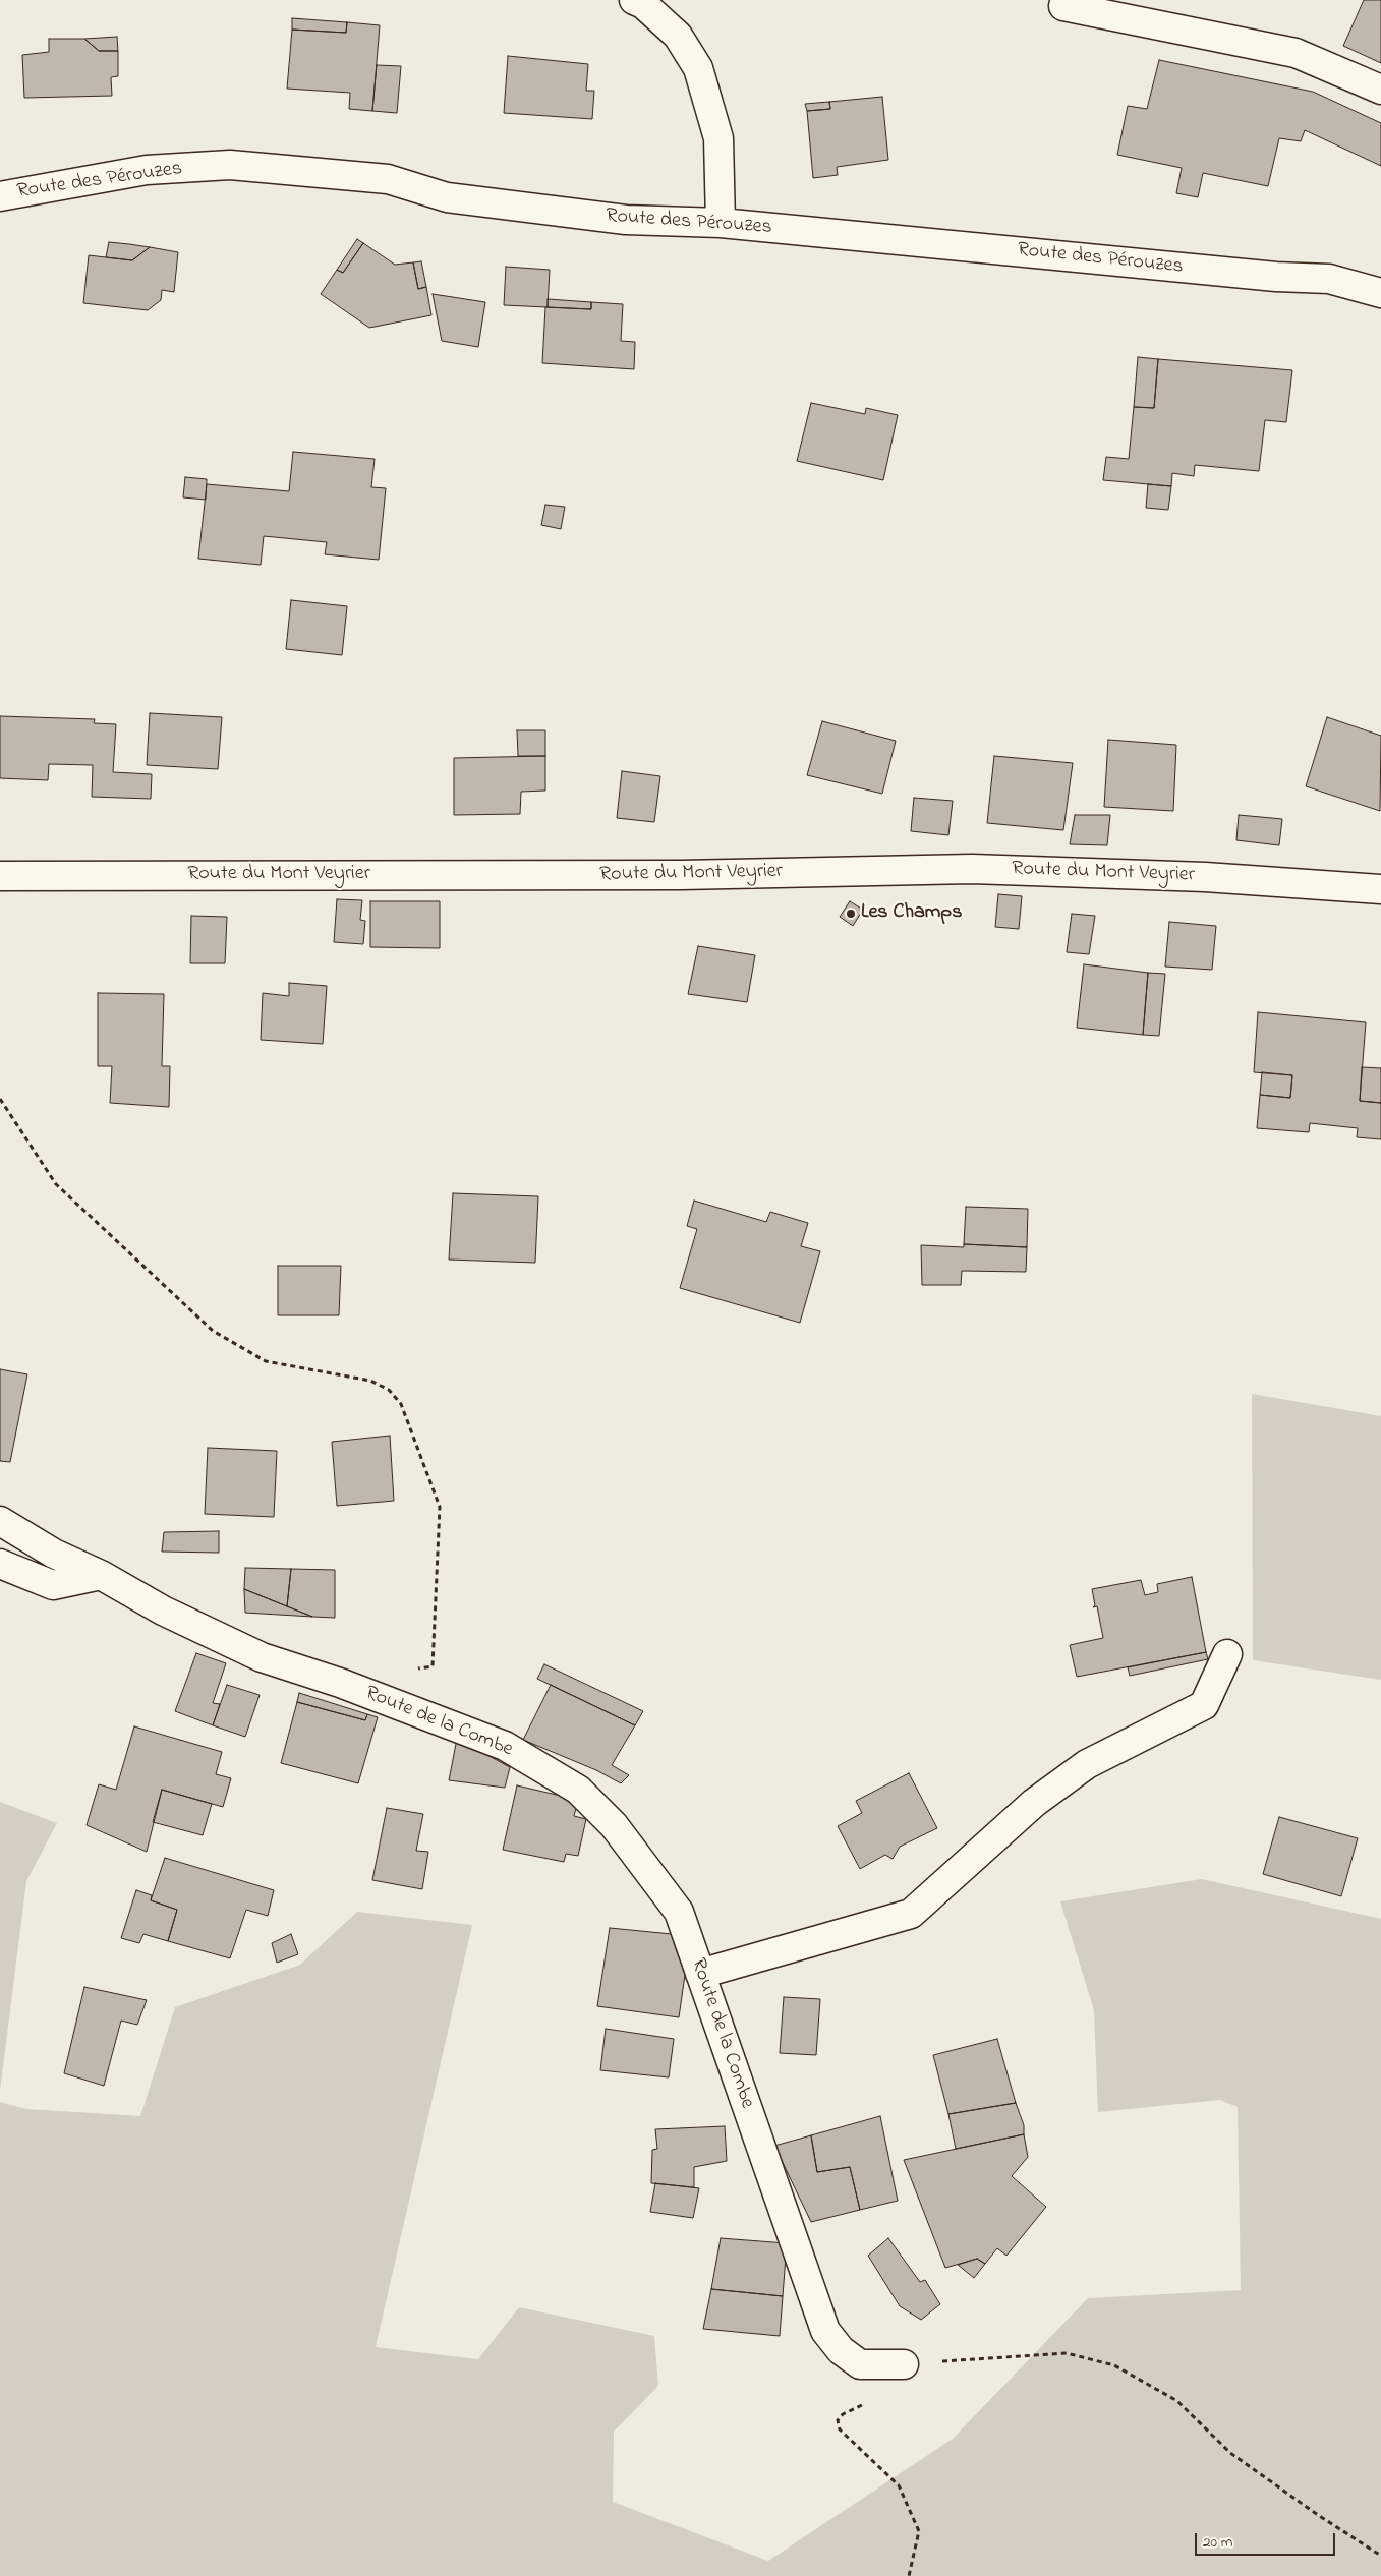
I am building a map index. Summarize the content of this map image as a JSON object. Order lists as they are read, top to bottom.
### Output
{
  "streets": {
    "street": ["Route des Pérouzes", "Route du Mont Veyrier", "Route de la Combe"]
  },
  "places": ["Les Champs"],
  "scale_bar": "20 m"
}
